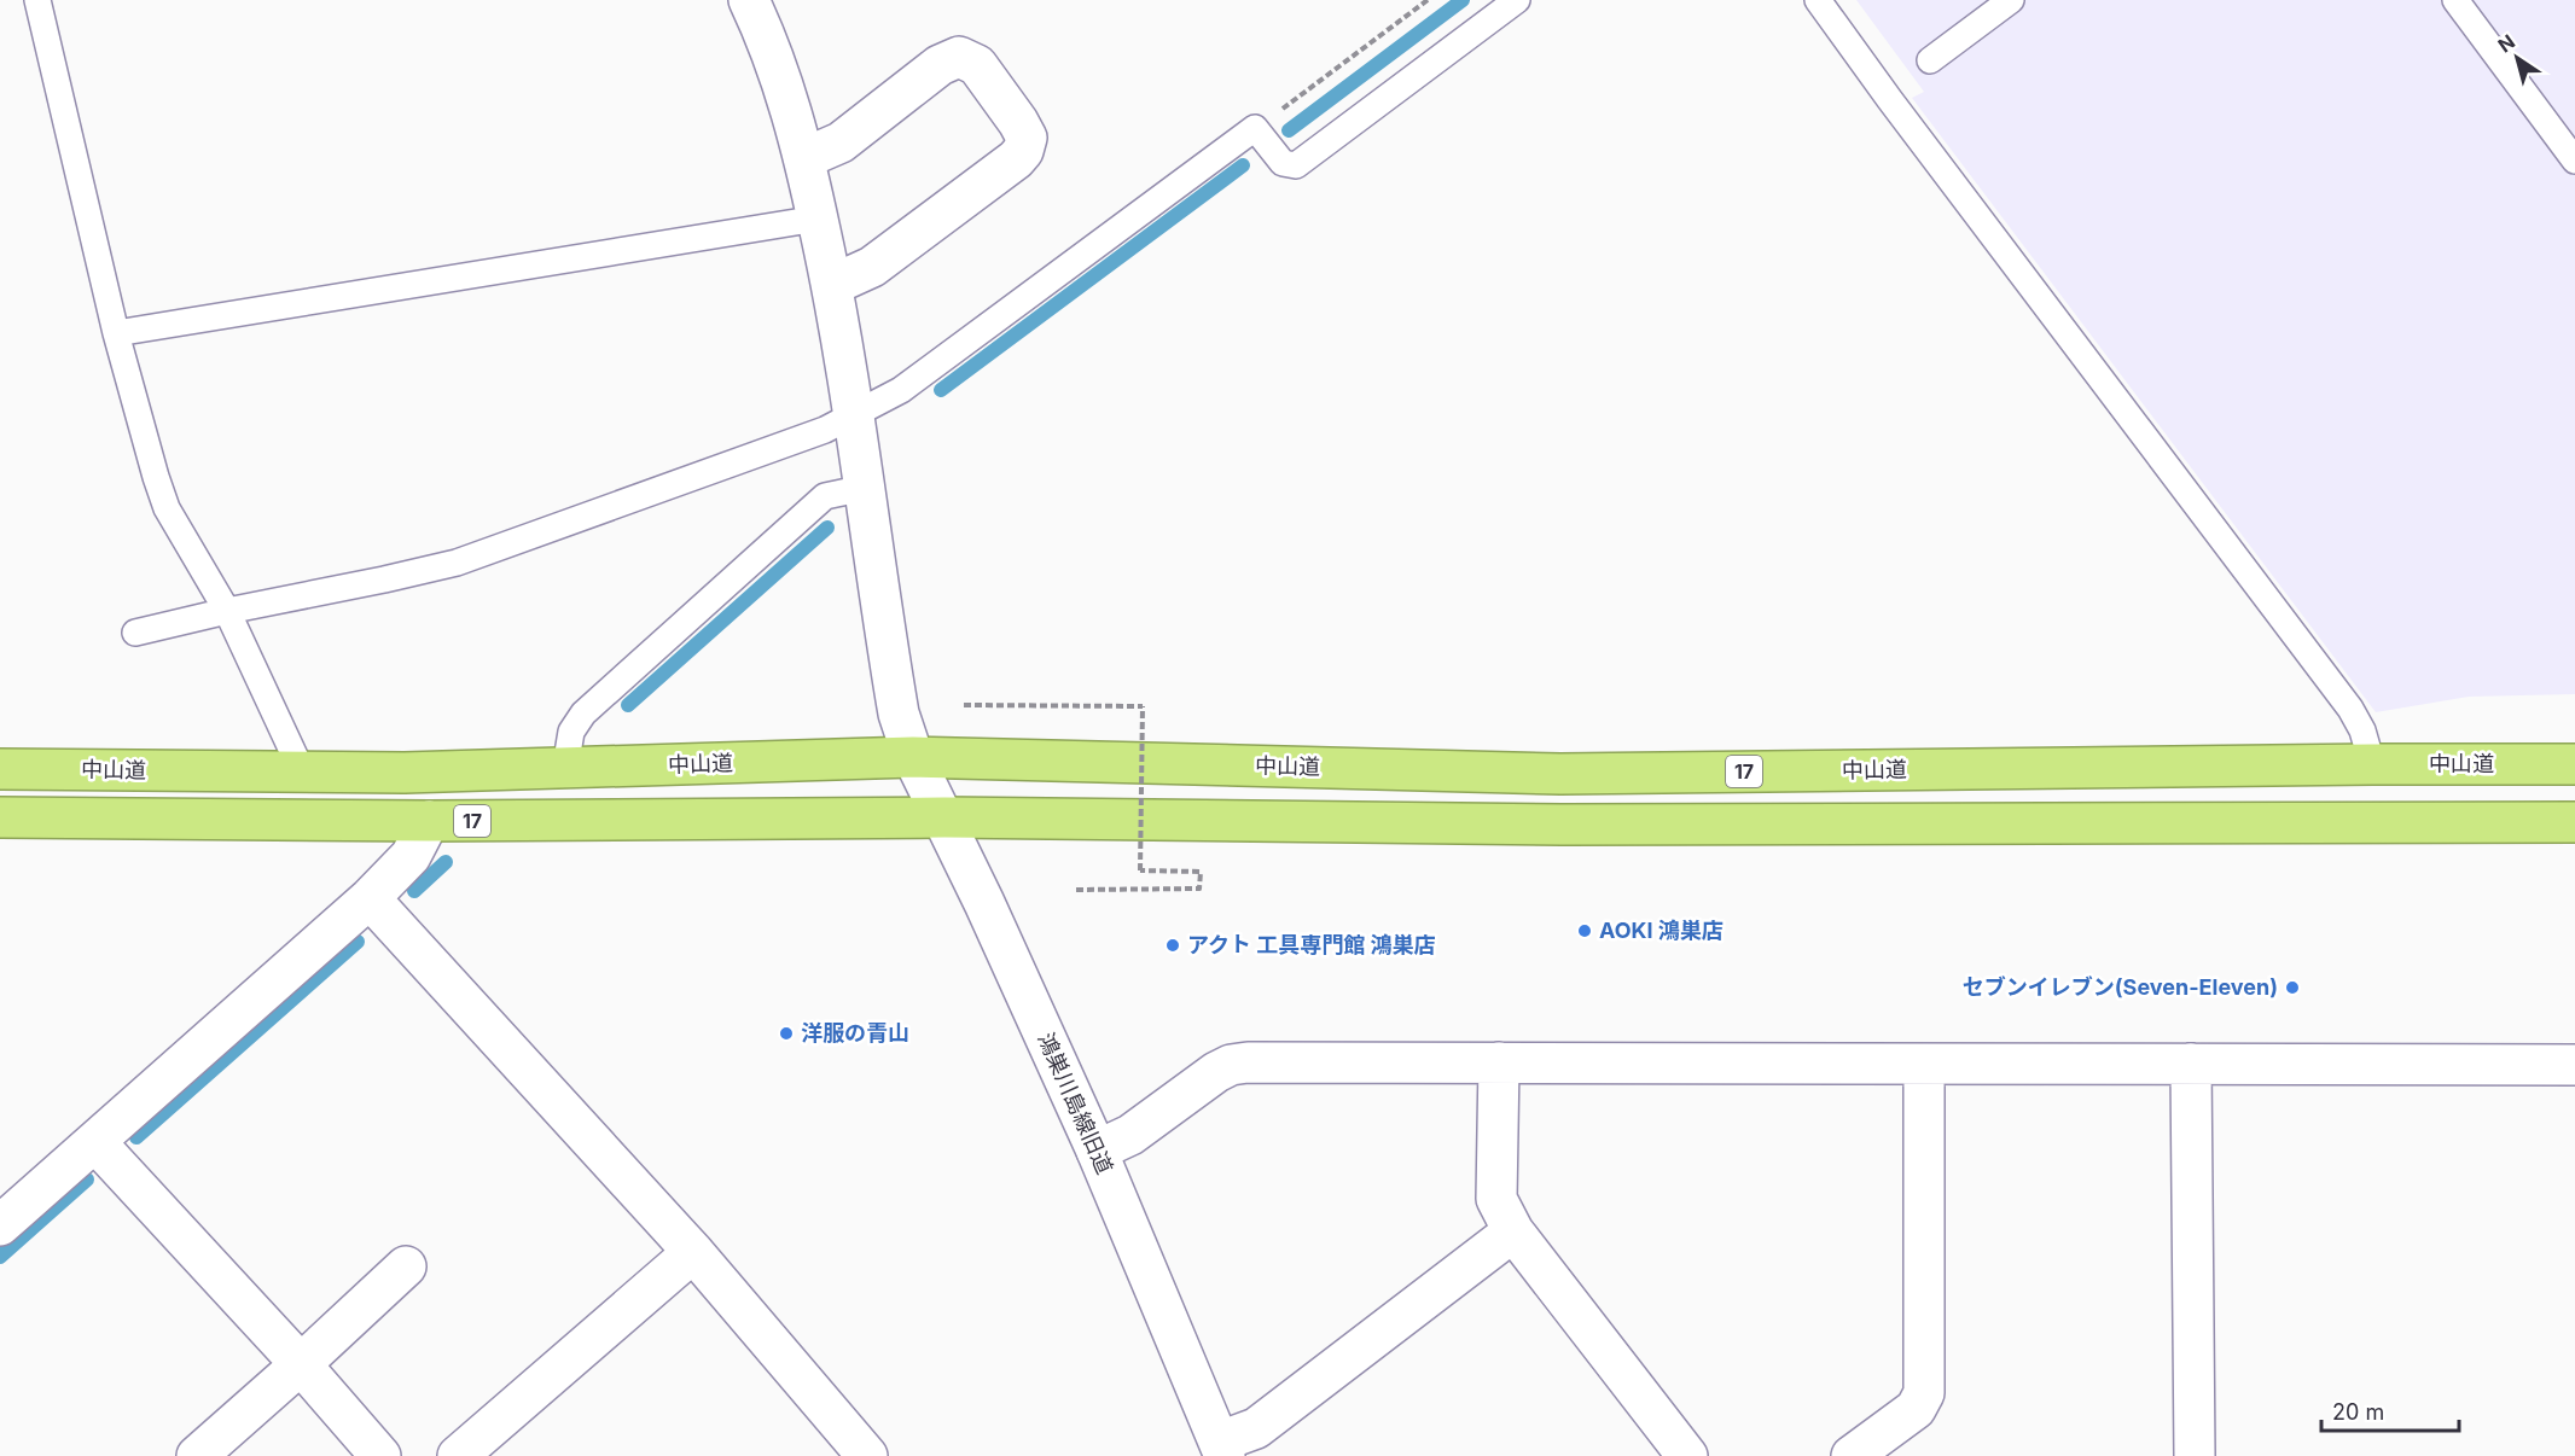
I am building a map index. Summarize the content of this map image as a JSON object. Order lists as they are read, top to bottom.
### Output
{
  "streets": {
    "highway": ["中山道", "17"],
    "street": ["鴻巣川島線旧道"]
  },
  "crossings": [
    ["中山道", "鴻巣川島線旧道"],
    ["17", "鴻巣川島線旧道"]
  ],
  "places": [
    "AOKI 鴻巣店",
    "アクト 工具専門館 鴻巣店",
    "セブンイレブン(Seven-Eleven)",
    "洋服の青山"
  ],
  "scale_bar": "20 m",
  "north": "top left"
}
